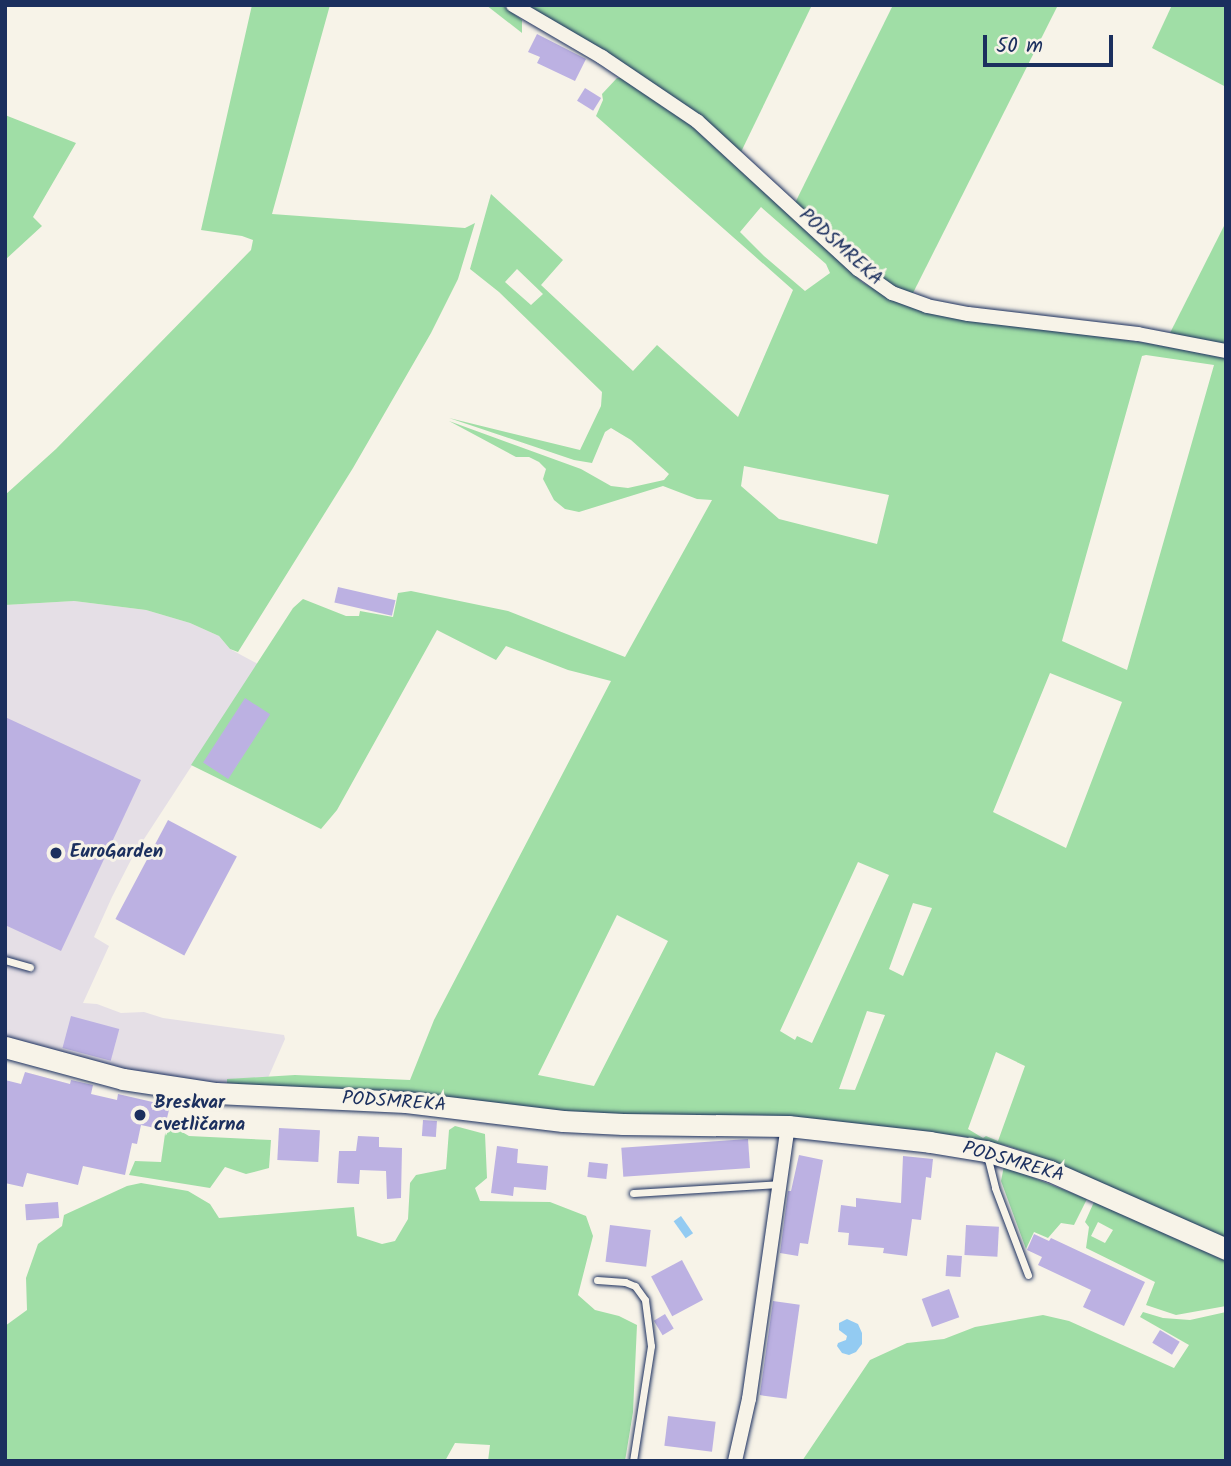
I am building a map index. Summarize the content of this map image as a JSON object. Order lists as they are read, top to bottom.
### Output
{
  "streets": {
    "street": ["PODSMREKA"]
  },
  "places": ["EuroGarden", "Breskvar cvetličarna"],
  "scale_bar": "50 m"
}
